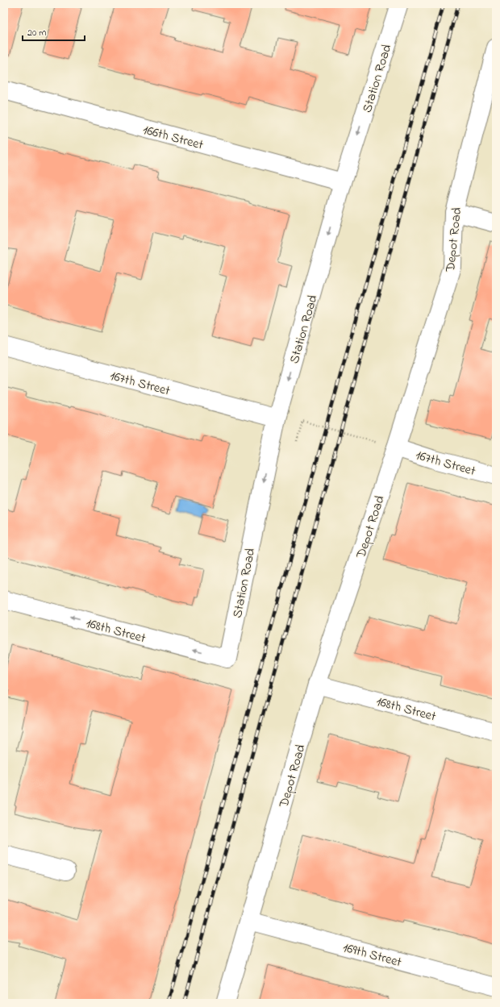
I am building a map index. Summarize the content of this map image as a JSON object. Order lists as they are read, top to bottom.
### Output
{
  "streets": {
    "street": [
      "Station Road",
      "166th Street",
      "Depot Road",
      "167th Street",
      "168th Street",
      "169th Street"
    ]
  },
  "crossings": [
    ["Station Road", "166th Street"],
    ["Station Road", "167th Street"],
    ["Station Road", "168th Street"],
    ["Depot Road", "167th Street"],
    ["Depot Road", "168th Street"],
    ["Depot Road", "169th Street"]
  ],
  "one_way": ["Station Road", "168th Street"],
  "scale_bar": "20 m"
}
